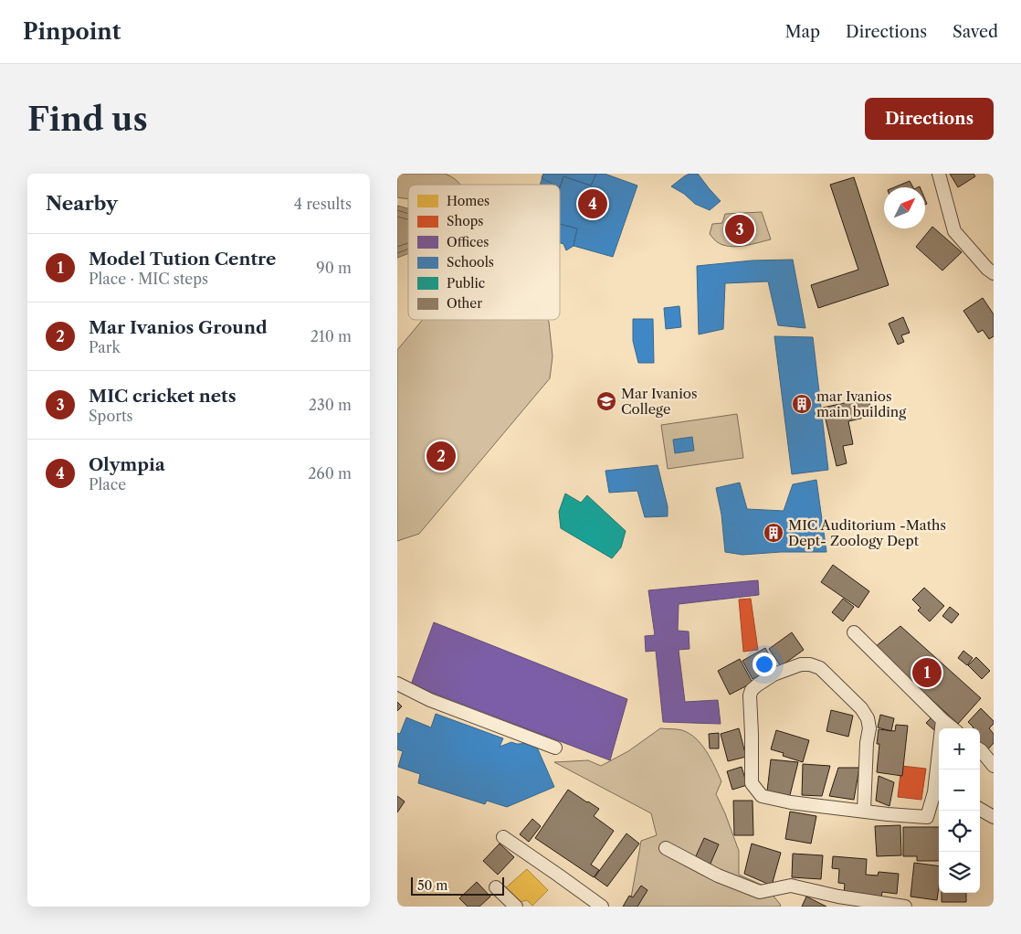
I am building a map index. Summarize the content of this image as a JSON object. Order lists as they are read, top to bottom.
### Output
{
  "places": {
    "school or university": ["Mar Ivanios College"],
    "building": ["mar Ivanios main building", "MIC Auditorium -Maths Dept- Zoology Dept"]
  },
  "legend": [
    "Homes",
    "Shops",
    "Offices",
    "Schools",
    "Public",
    "Other"
  ],
  "scale_bar": "50 m",
  "north": "top right",
  "page": {
    "header": "Pinpoint",
    "nav": ["Map", "Directions", "Saved"],
    "buttons": "Directions",
    "title": "Find us",
    "heading": ["Nearby", "4 results"],
    "pins": [
      "4",
      "3",
      "2",
      "1"
    ],
    "list": [
      {
        "mark": "1",
        "name": "Model Tution Centre",
        "note": "Place · MIC steps",
        "value": "90 m"
      },
      {
        "mark": "2",
        "name": "Mar Ivanios Ground",
        "note": "Park",
        "value": "210 m"
      },
      {
        "mark": "3",
        "name": "MIC cricket nets",
        "note": "Sports",
        "value": "230 m"
      },
      {
        "mark": "4",
        "name": "Olympia",
        "note": "Place",
        "value": "260 m"
      }
    ],
    "map_buttons": ["+", "−"],
    "scale": "50 m"
  }
}
